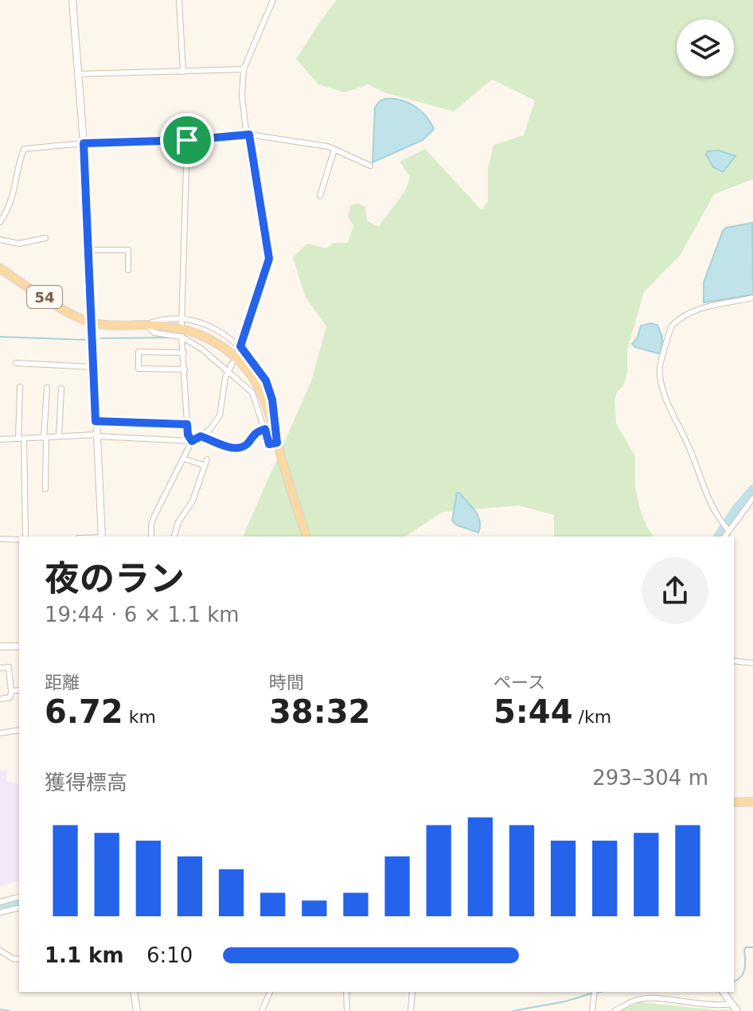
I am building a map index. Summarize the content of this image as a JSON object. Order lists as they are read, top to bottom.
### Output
{
  "streets": {
    "main road": ["54"]
  },
  "page": {
    "heading": ["夜のラン", "19:44 · 6 × 1.1 km"],
    "stats": [
      ["距離", "6.72 km"],
      ["時間", "38:32"],
      ["ペース", "5:44 /km"]
    ],
    "chart": ["獲得標高", "293–304 m"],
    "list": [
      {
        "name": "1.1 km",
        "note": "6:10"
      }
    ]
  }
}
